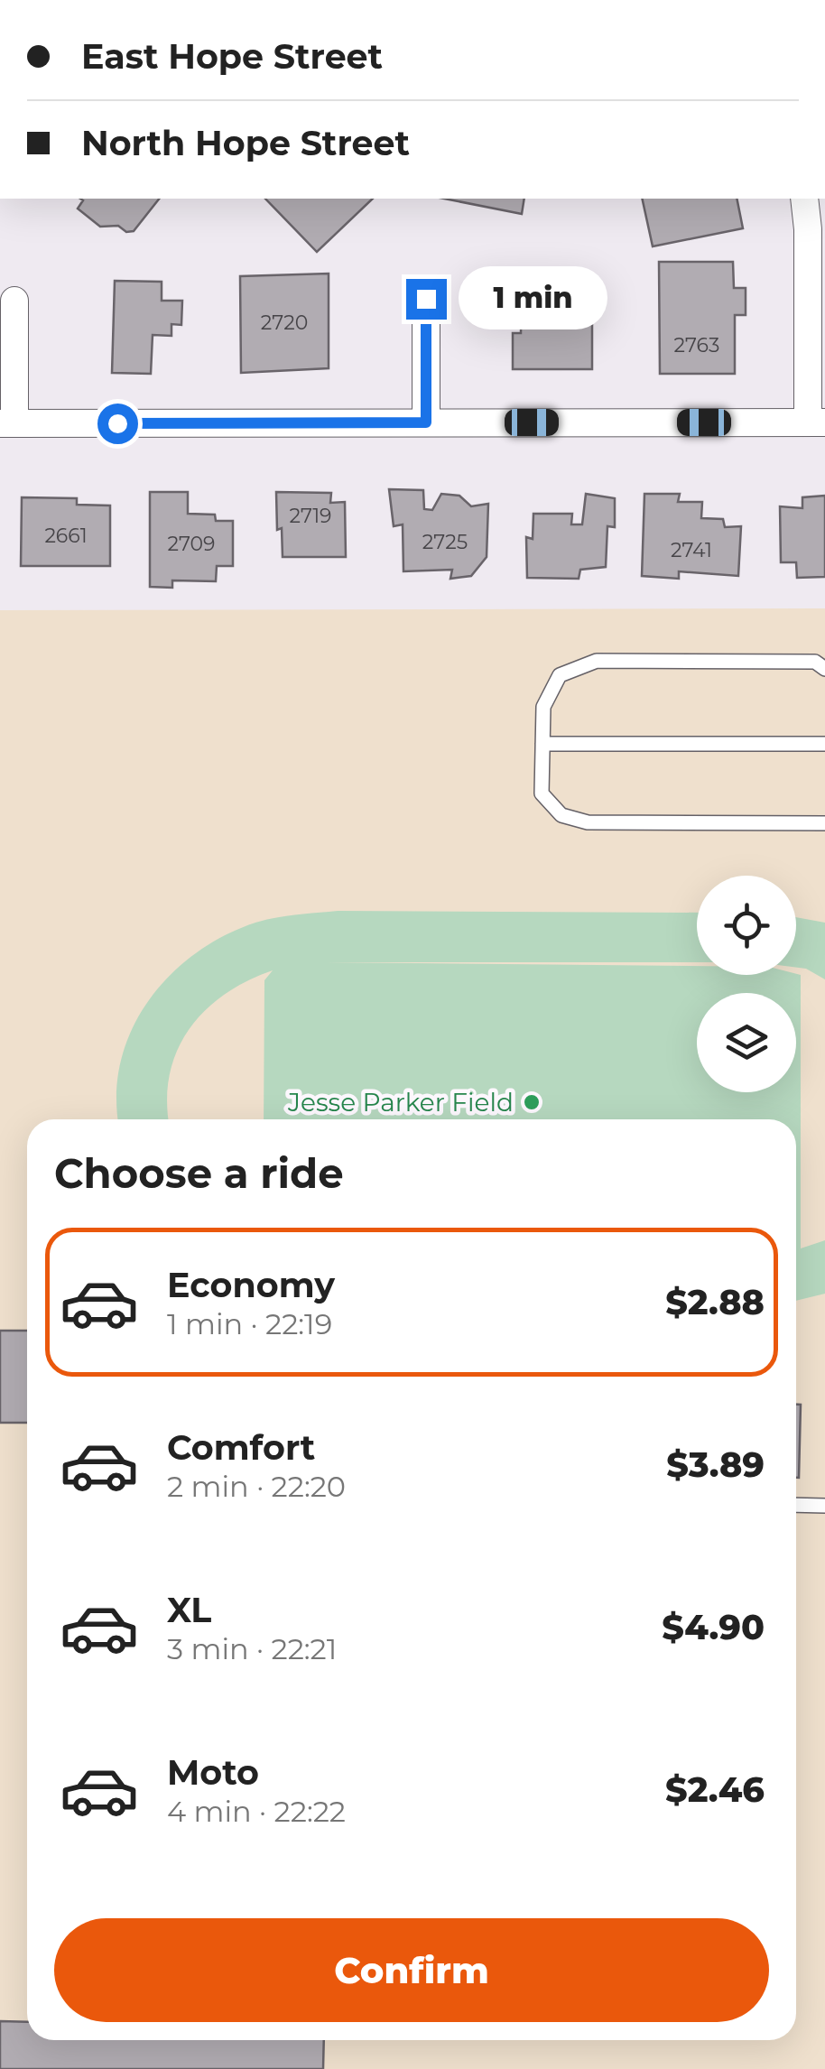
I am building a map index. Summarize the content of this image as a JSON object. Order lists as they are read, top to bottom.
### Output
{
  "places": ["Jesse Parker Field"],
  "house_numbers": [
    "2720",
    "2763",
    "2719",
    "2661",
    "2725",
    "2709",
    "2741"
  ],
  "page": {
    "banner": ["East Hope Street", "North Hope Street"],
    "bubble": "1 min",
    "heading": "Choose a ride",
    "list": [
      {
        "name": "Economy",
        "note": "1 min · 22:19",
        "value": "$2.88"
      },
      {
        "name": "Comfort",
        "note": "2 min · 22:20",
        "value": "$3.89"
      },
      {
        "name": "XL",
        "note": "3 min · 22:21",
        "value": "$4.90"
      },
      {
        "name": "Moto",
        "note": "4 min · 22:22",
        "value": "$2.46"
      }
    ],
    "buttons": "Confirm"
  }
}
